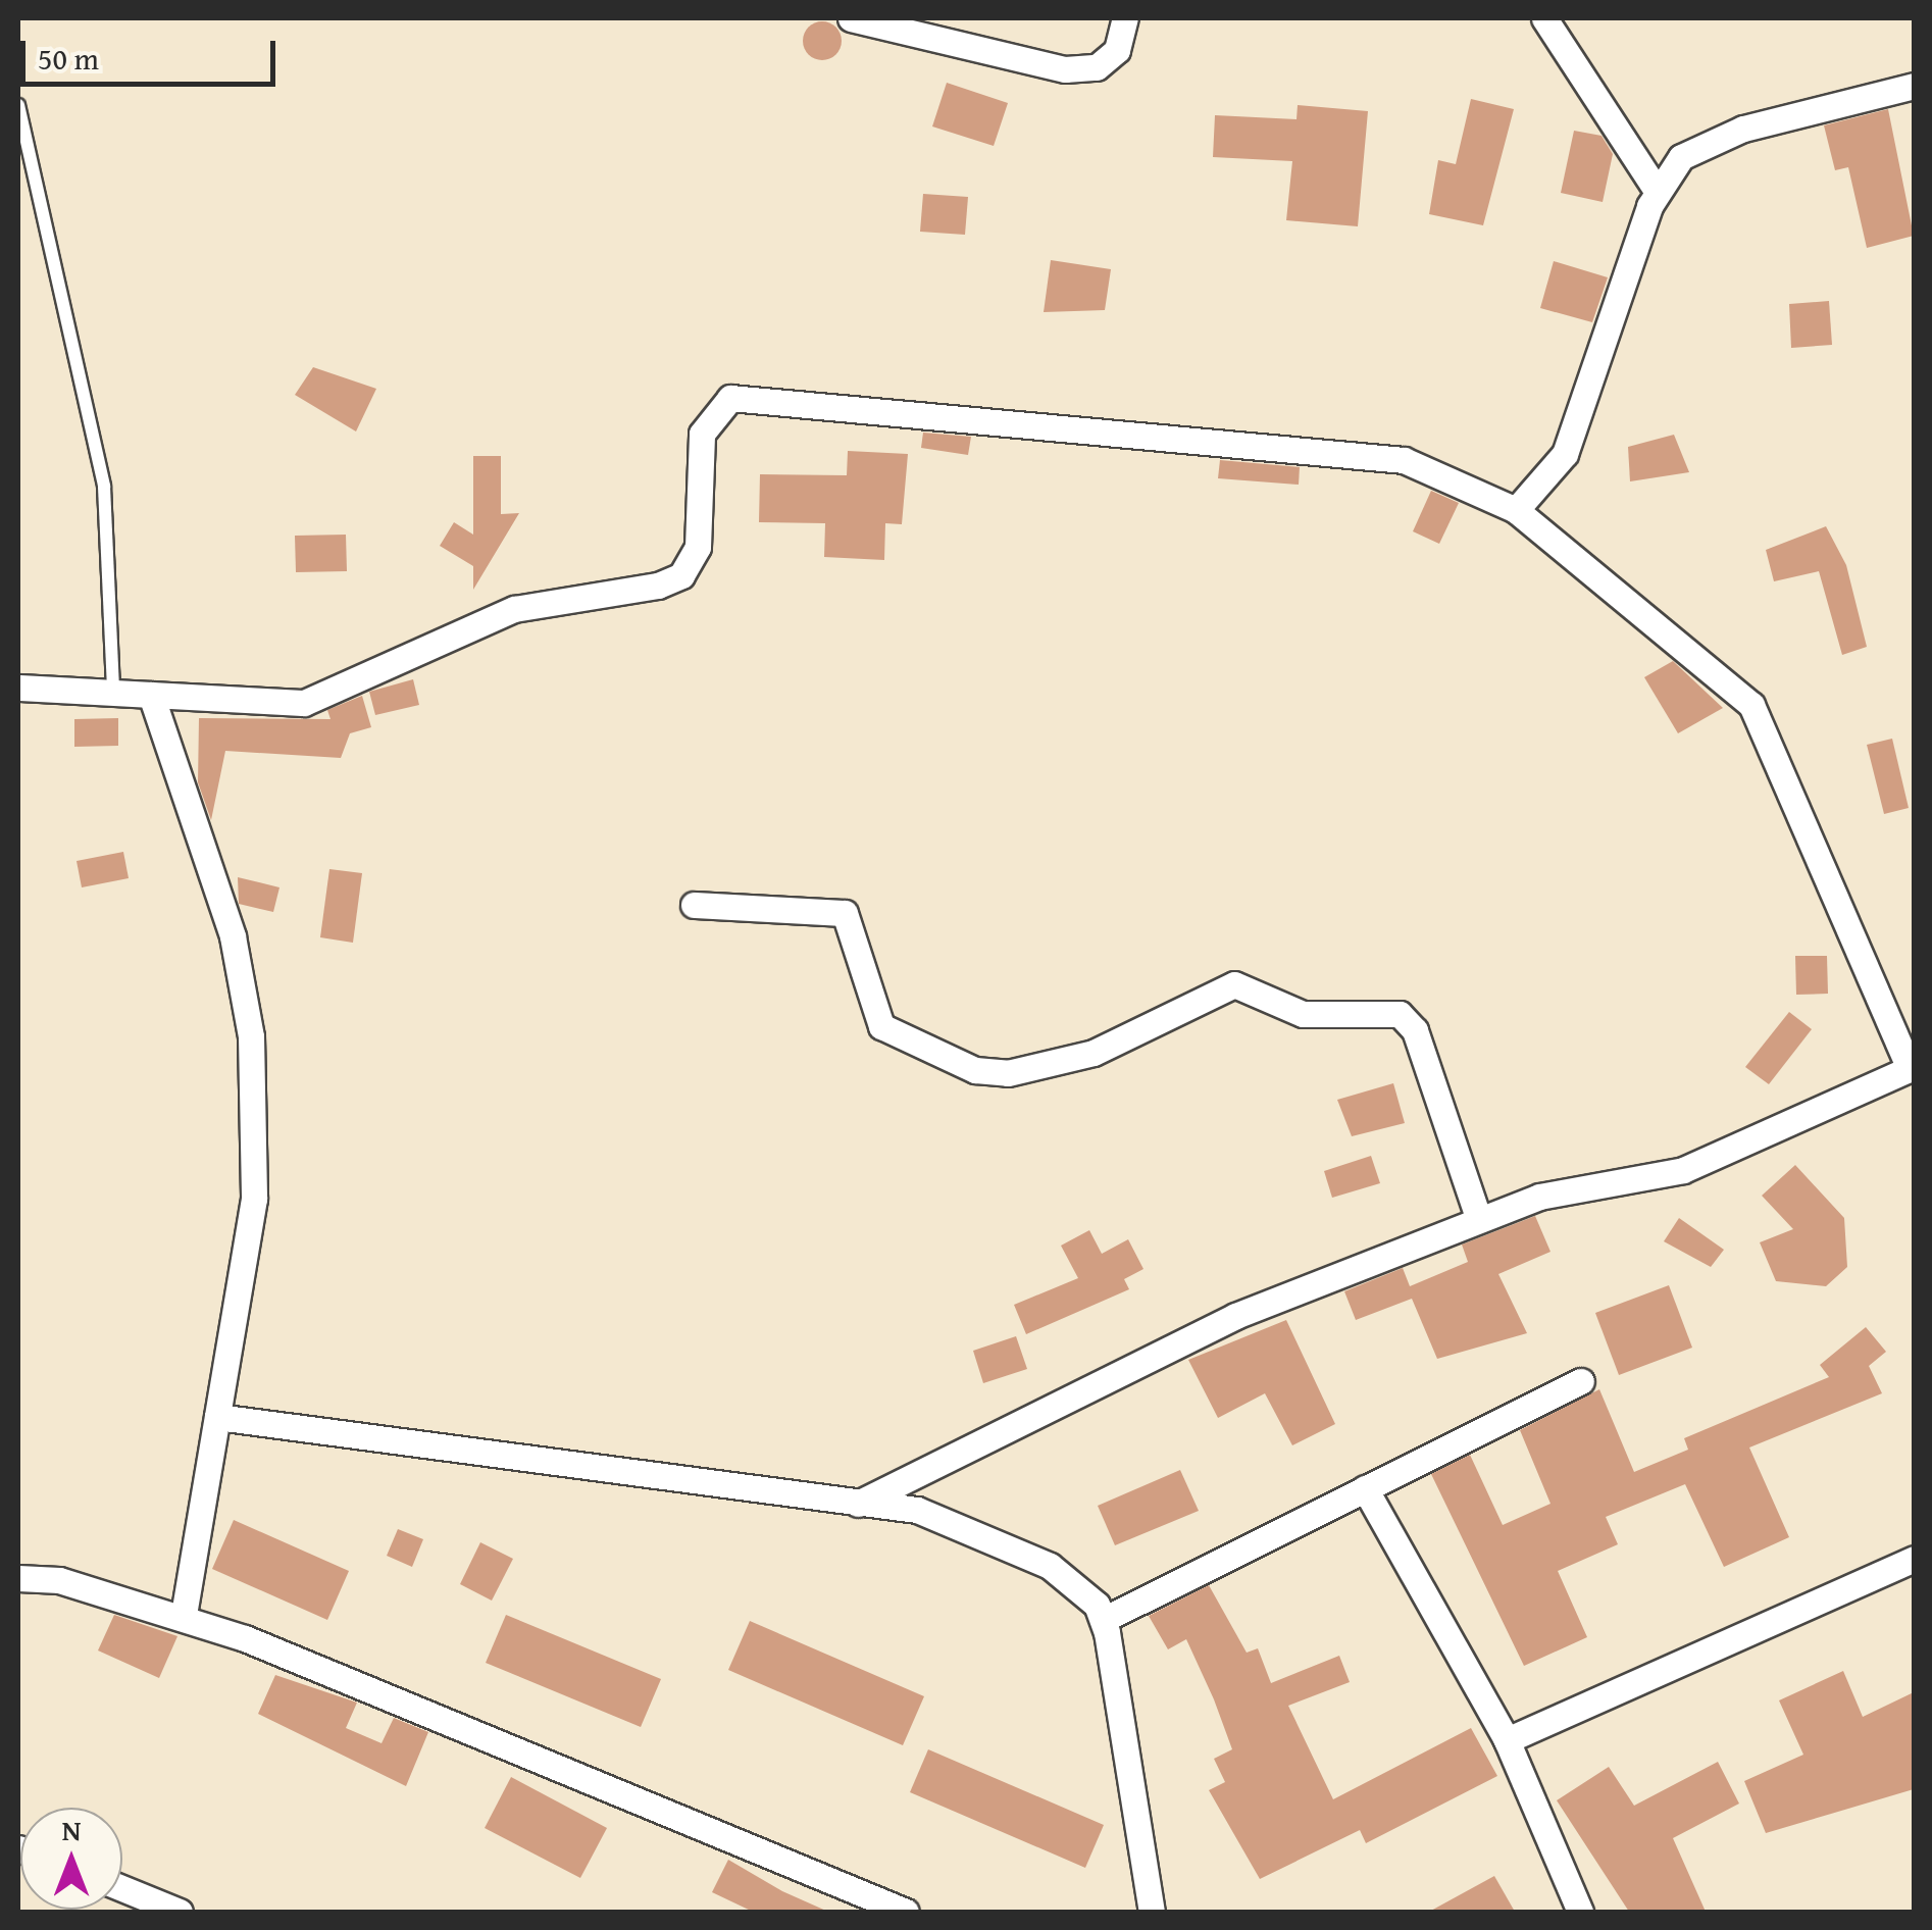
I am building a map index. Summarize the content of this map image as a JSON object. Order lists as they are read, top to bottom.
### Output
{
  "scale_bar": "50 m",
  "north": "top"
}
